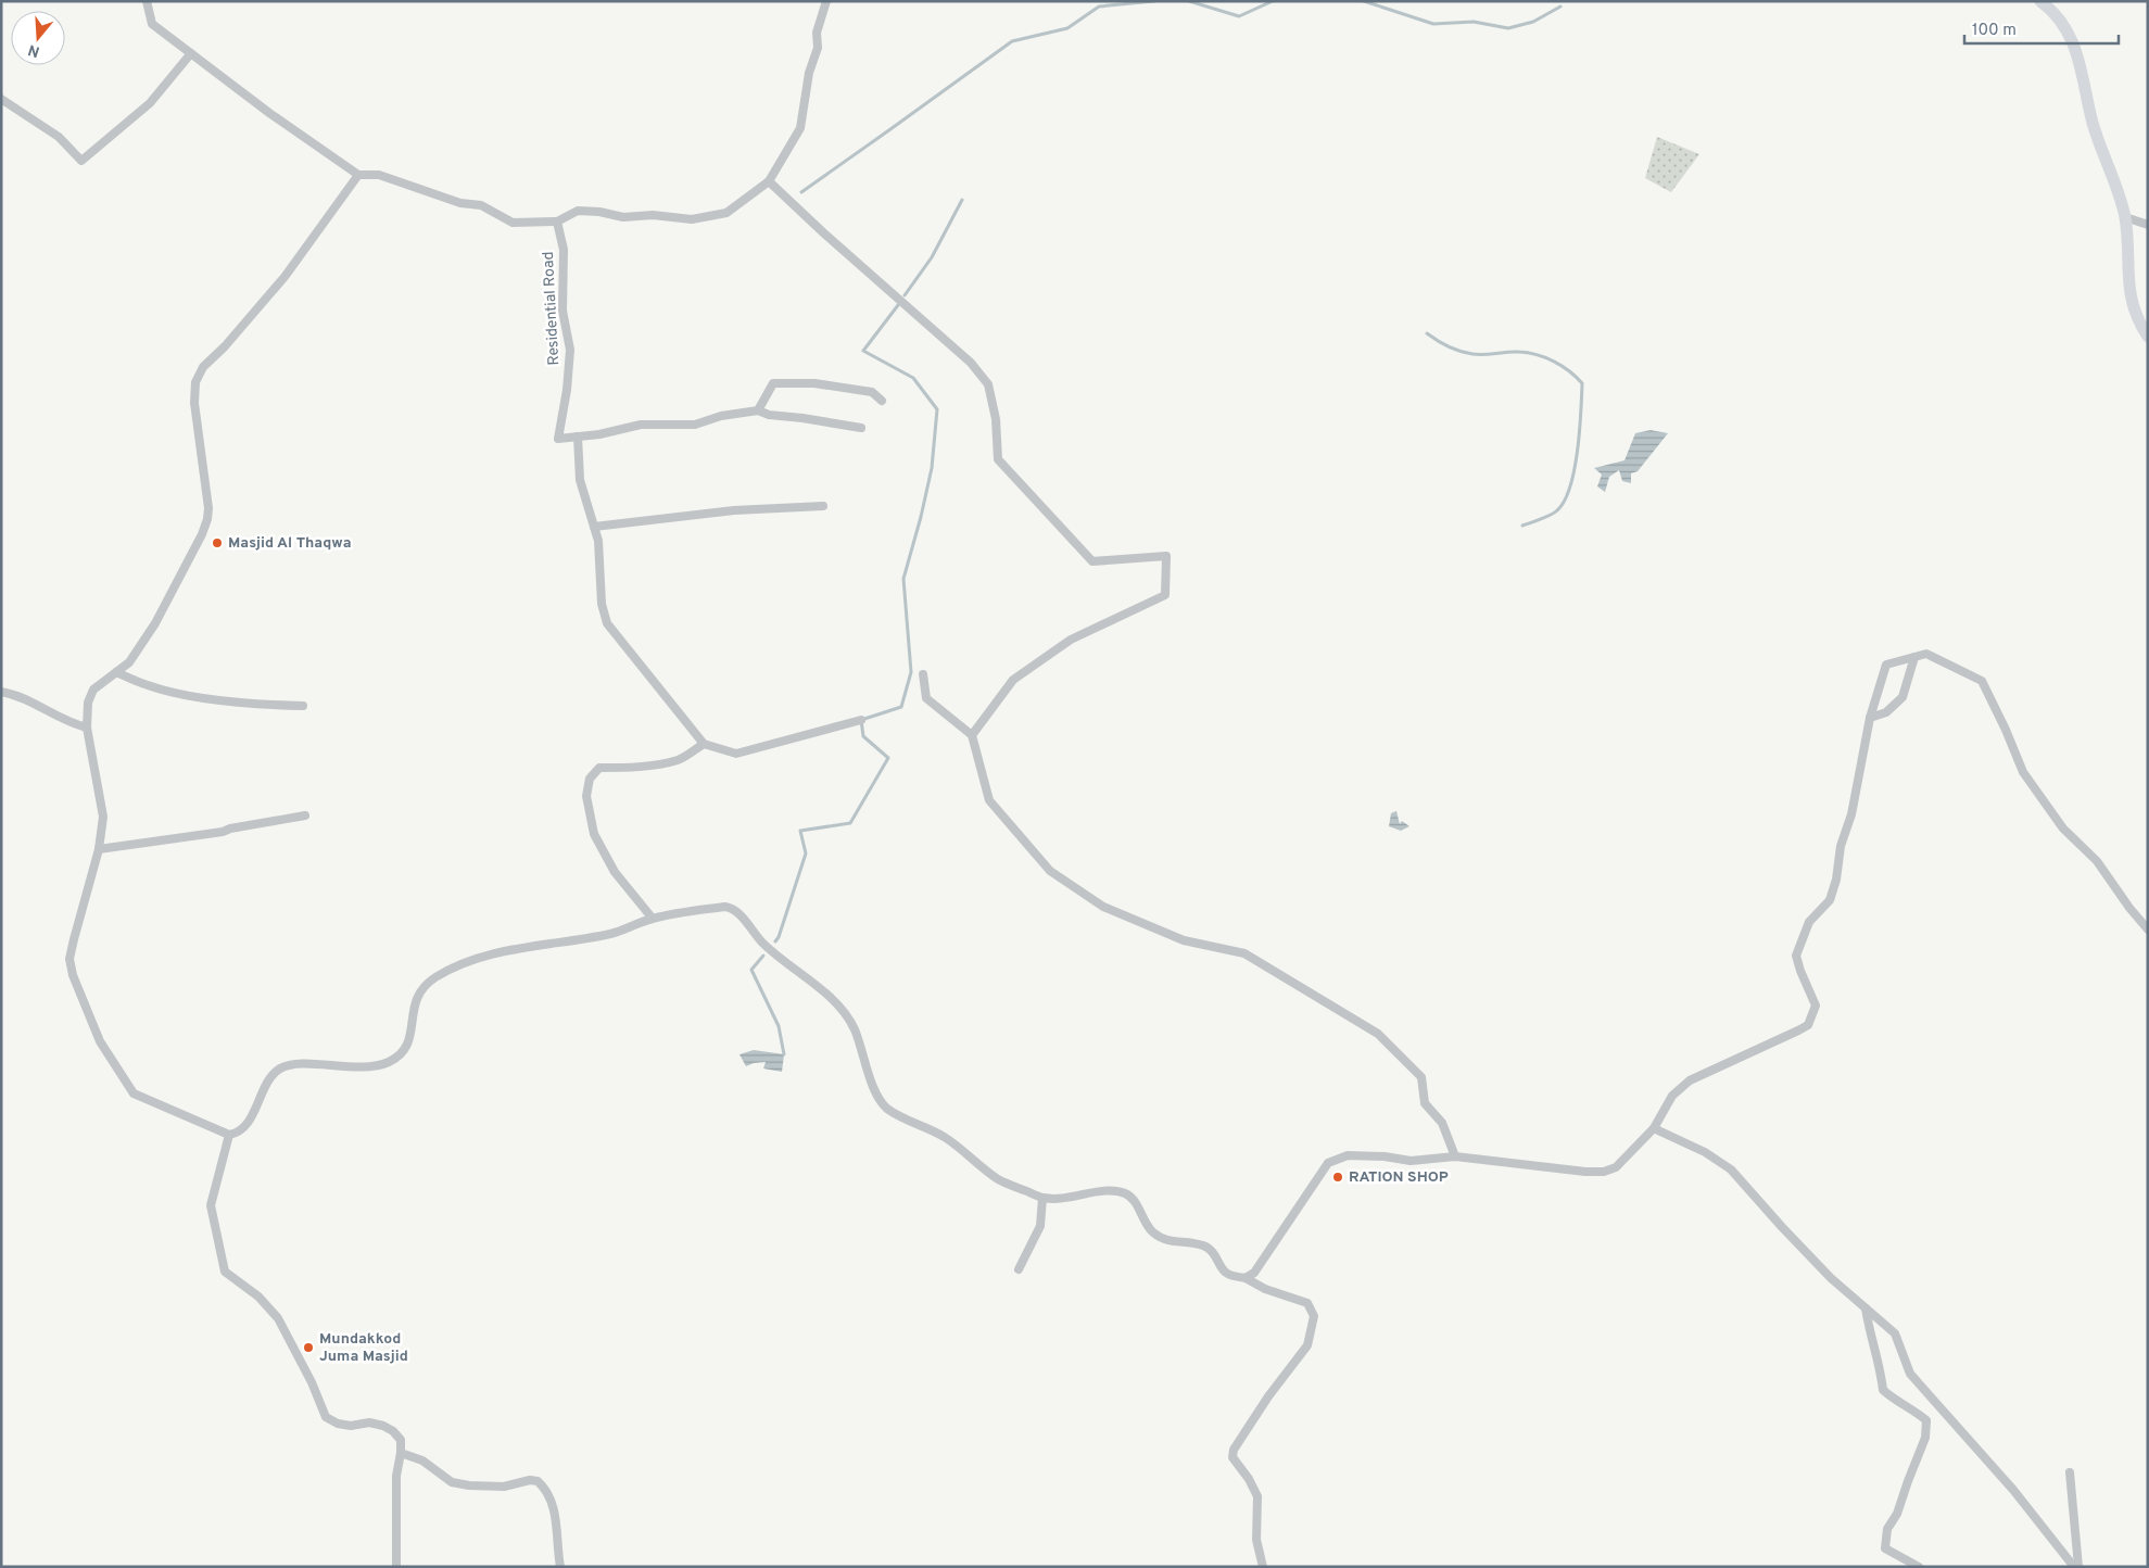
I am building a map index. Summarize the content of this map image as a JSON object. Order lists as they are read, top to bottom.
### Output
{
  "streets": {
    "street": ["Residential Road"]
  },
  "places": ["Masjid Al Thaqwa", "RATION SHOP", "Mundakkod Juma Masjid"],
  "scale_bar": "100 m",
  "north": "bottom"
}
